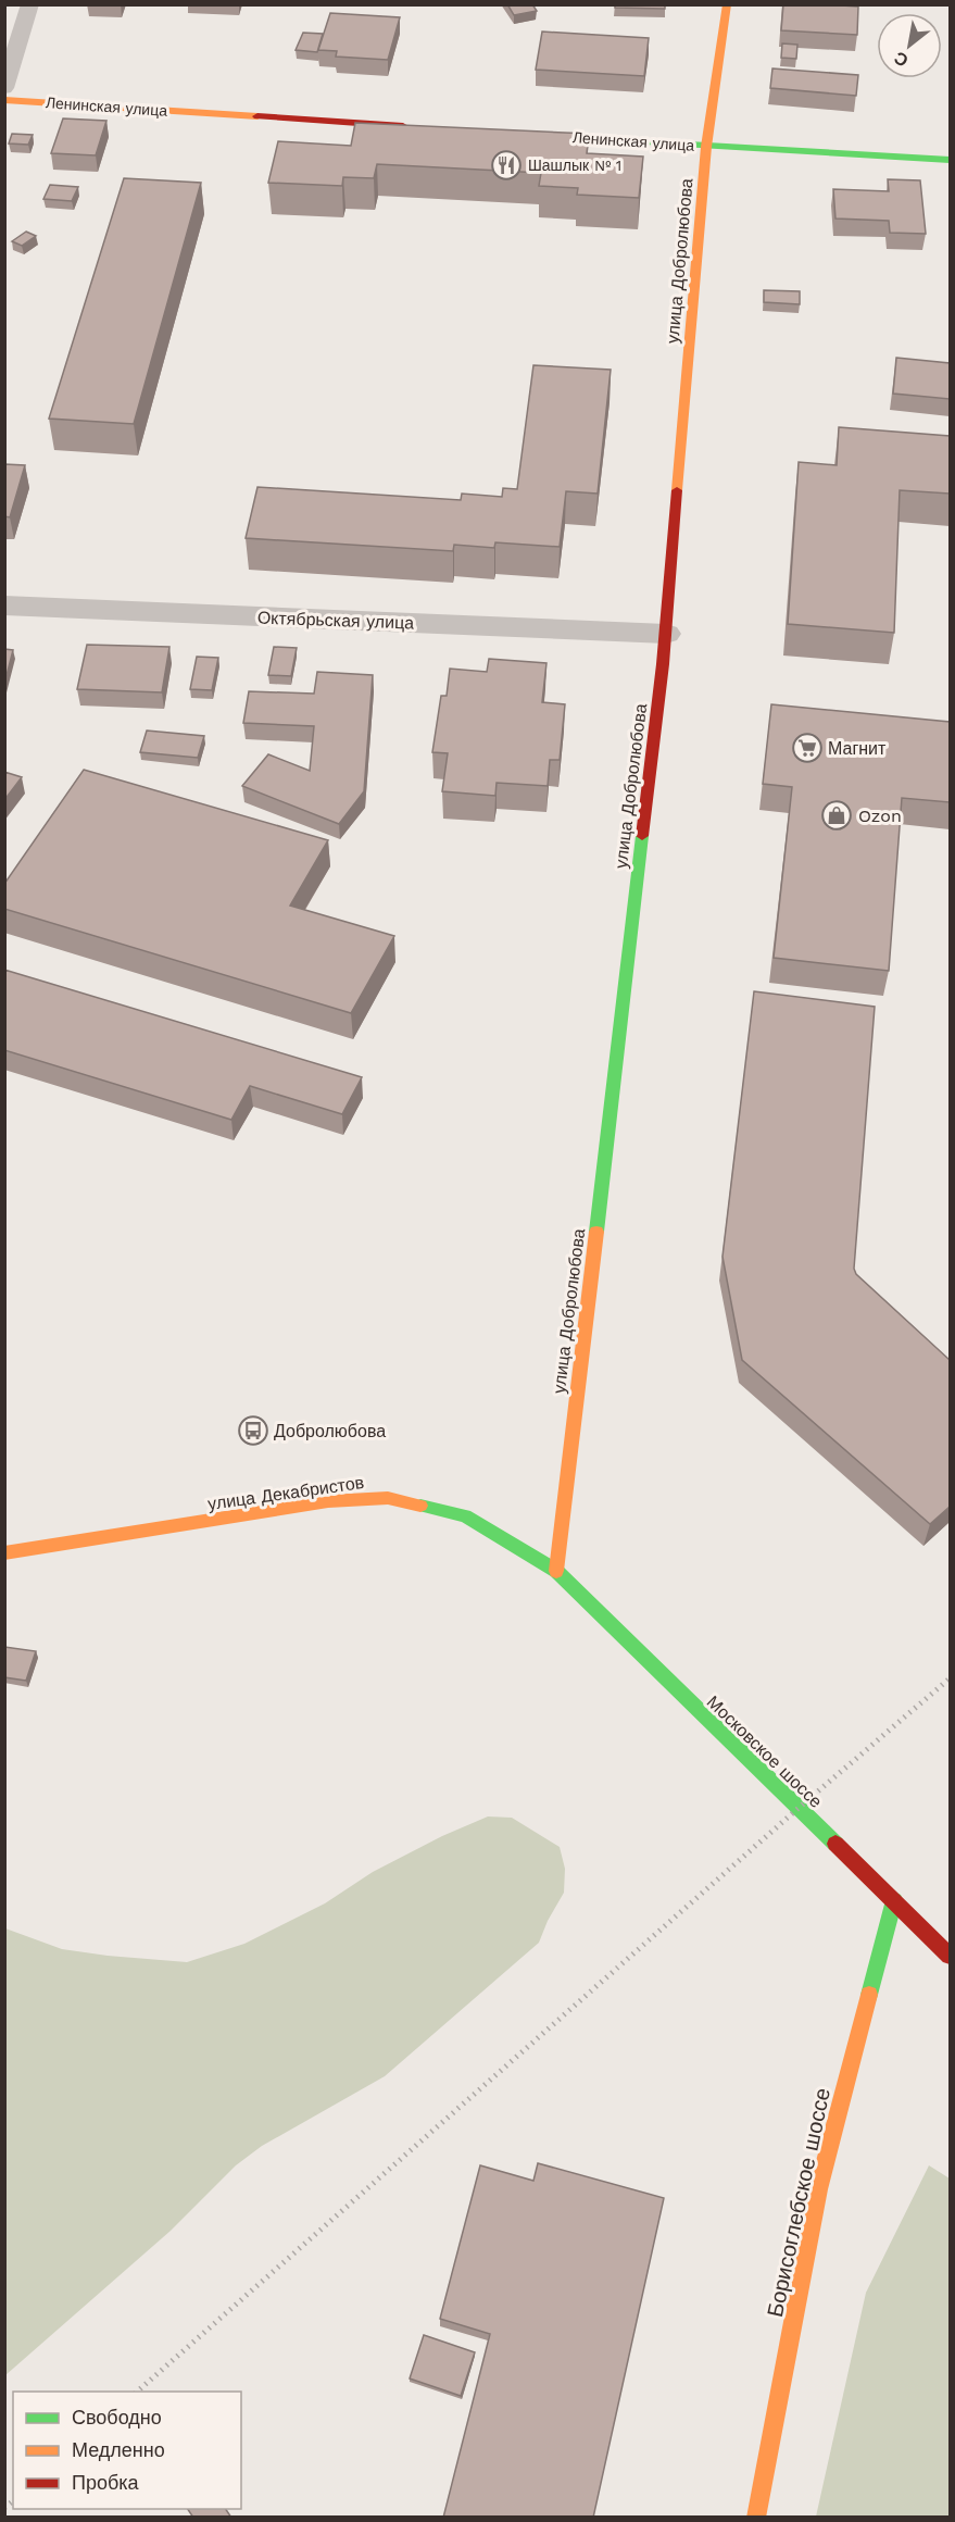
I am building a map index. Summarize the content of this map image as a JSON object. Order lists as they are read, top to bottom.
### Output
{
  "streets": {
    "street": [
      "Ленинская улица",
      "улица Добролюбова",
      "Октябрьская улица",
      "улица Декабристов",
      "Московское шоссе",
      "Борисоглебское шоссе"
    ]
  },
  "crossings": [
    ["Ленинская улица", "улица Добролюбова"],
    ["улица Добролюбова", "Октябрьская улица"],
    ["улица Добролюбова", "улица Декабристов"],
    ["улица Добролюбова", "Московское шоссе"],
    ["улица Декабристов", "Московское шоссе"],
    ["Московское шоссе", "Борисоглебское шоссе"]
  ],
  "places": {
    "restaurant": ["Шашлык № 1"],
    "supermarket": ["Магнит"],
    "shop": ["Ozon"],
    "bus stop": ["Добролюбова"]
  },
  "legend": ["Свободно", "Медленно", "Пробка"],
  "north": "bottom left"
}
